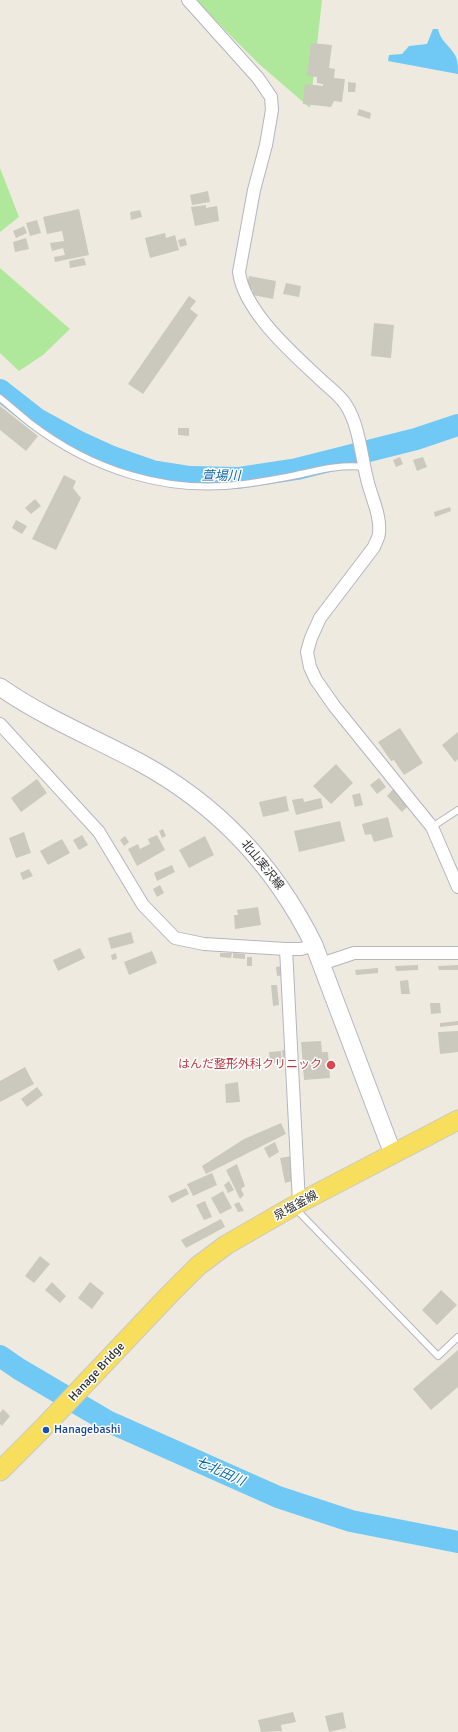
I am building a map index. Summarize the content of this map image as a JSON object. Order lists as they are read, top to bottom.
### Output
{
  "streets": {
    "main road": ["泉塩釜線", "Hanage Bridge"],
    "street": ["北山実沢線"]
  },
  "crossings": [
    ["北山実沢線", "泉塩釜線"],
    ["泉塩釜線", "Hanage Bridge"]
  ],
  "water": ["萱場川", "七北田川"],
  "places": ["はんだ整形外科クリニック", "Hanagebashi"]
}
